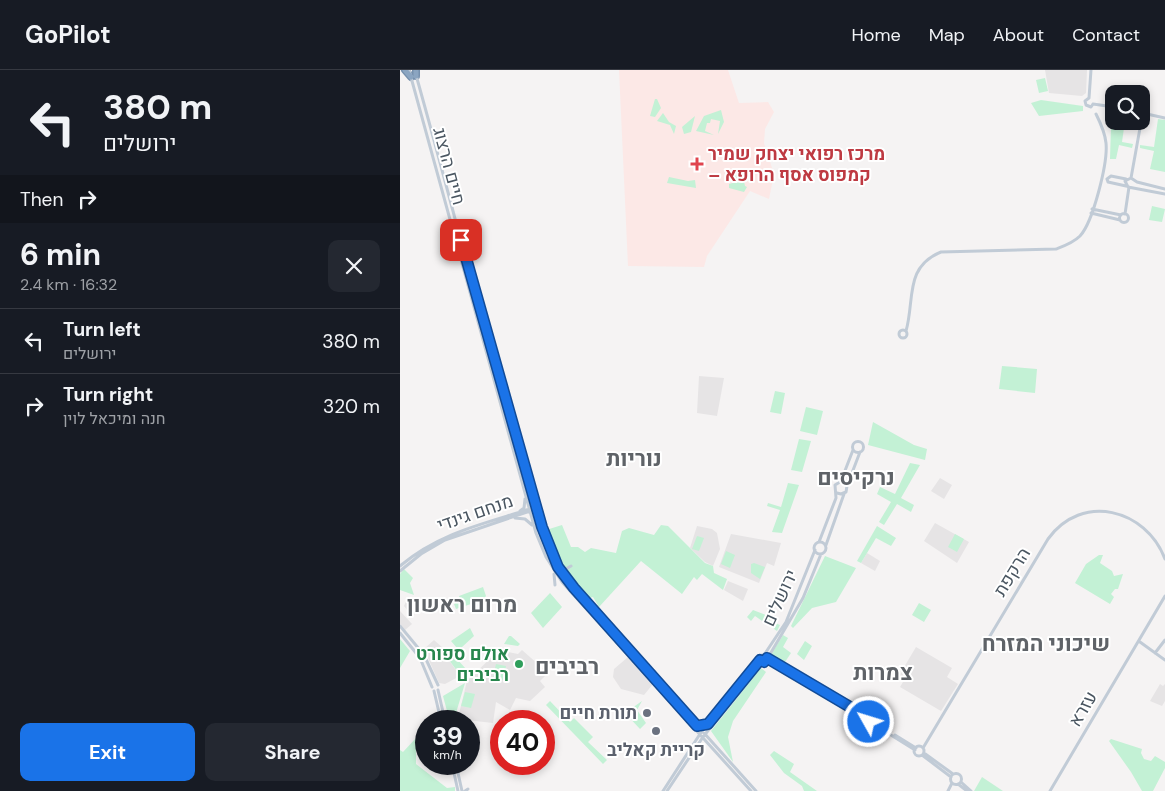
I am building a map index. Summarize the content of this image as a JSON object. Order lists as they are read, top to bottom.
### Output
{
  "streets": {
    "street": [
      "חיים הרצוג",
      "מנחם גינדי",
      "הרקפת",
      "ירושלים",
      "עזרא"
    ]
  },
  "crossings": [
    ["חיים הרצוג", "מנחם גינדי"],
    ["חיים הרצוג", "ירושלים"]
  ],
  "districts": [
    "נוריות",
    "נרקיסים",
    "מרום ראשון",
    "שיכוני המזרח",
    "רביבים",
    "צמרות"
  ],
  "places": {
    "health": ["מרכז רפואי יצחק שמיר – קמפוס אסף הרופא"],
    "other": ["אולם ספורט רביבים", "תורת חיים", "קריית קאליב"]
  },
  "page": {
    "header": "GoPilot",
    "nav": [
      "Home",
      "Map",
      "About",
      "Contact"
    ],
    "turn": ["380 m", "ירושלים"],
    "then": "Then",
    "heading": ["6 min", "2.4 km · 16:32"],
    "list": [
      {
        "name": "Turn left",
        "note": "ירושלים",
        "value": "380 m"
      },
      {
        "name": "Turn right",
        "note": "חנה ומיכאל לוין",
        "value": "320 m"
      }
    ],
    "speed": "39 km/h",
    "limit": "40",
    "buttons": ["Exit", "Share"]
  }
}
